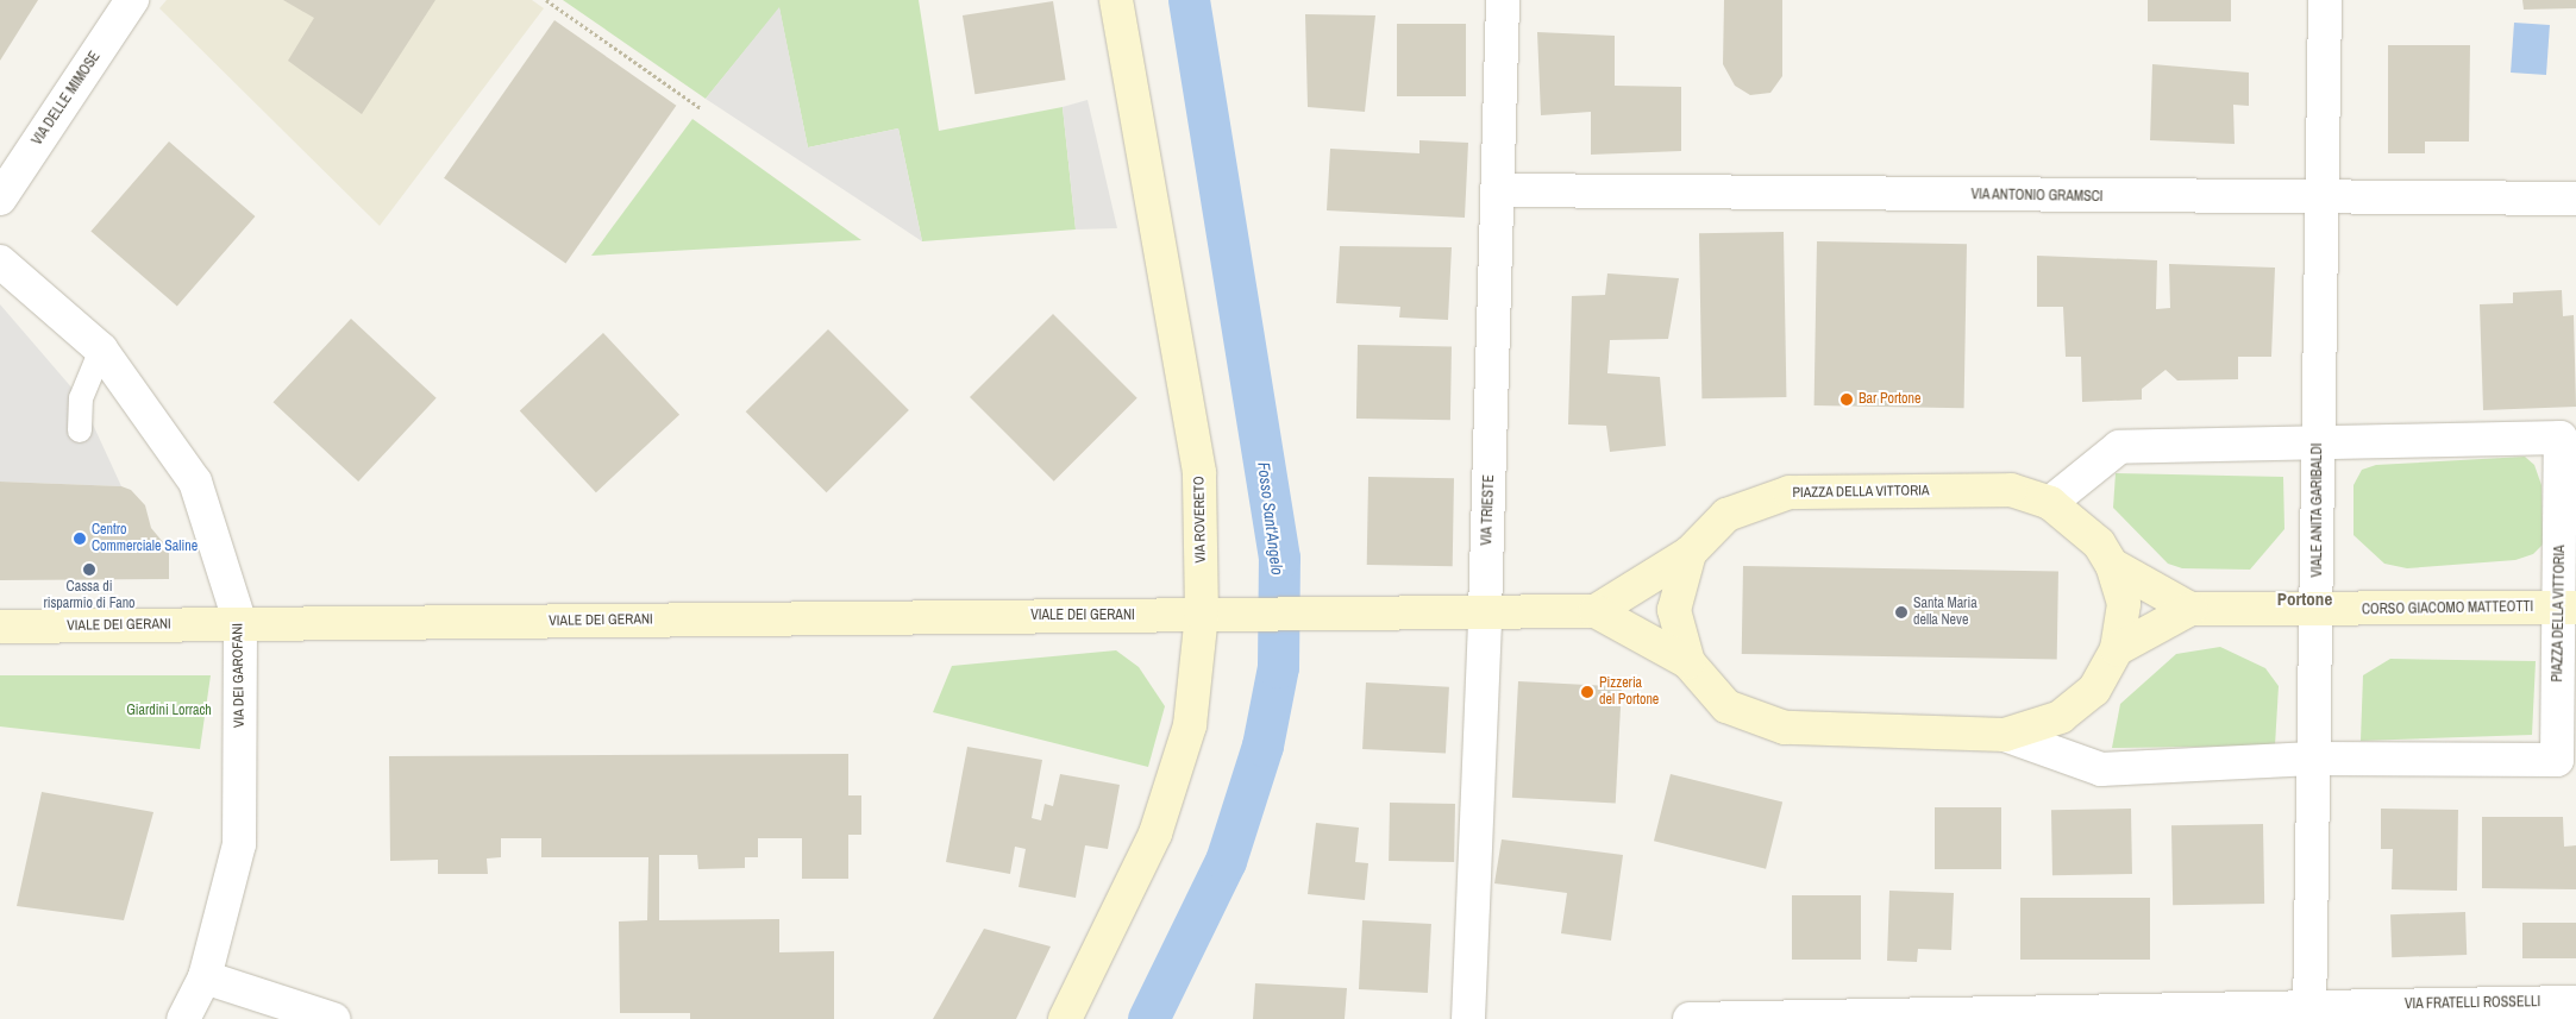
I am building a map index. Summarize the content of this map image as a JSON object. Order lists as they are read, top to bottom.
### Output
{
  "streets": {
    "street": [
      "VIA DELLE MIMOSE",
      "VIA ANTONIO GRAMSCI",
      "PIAZZA DELLA VITTORIA",
      "VIA TRIESTE",
      "VIALE ANITA GARIBALDI",
      "VIA ROVERETO",
      "CORSO GIACOMO MATTEOTTI",
      "VIALE DEI GERANI",
      "VIA DEI GAROFANI",
      "VIA FRATELLI ROSSELLI"
    ]
  },
  "crossings": [
    ["VIA ANTONIO GRAMSCI", "VIA TRIESTE"],
    ["VIA ANTONIO GRAMSCI", "VIALE ANITA GARIBALDI"],
    ["PIAZZA DELLA VITTORIA", "VIA TRIESTE"],
    ["PIAZZA DELLA VITTORIA", "VIALE ANITA GARIBALDI"],
    ["PIAZZA DELLA VITTORIA", "CORSO GIACOMO MATTEOTTI"],
    ["PIAZZA DELLA VITTORIA", "VIALE DEI GERANI"],
    ["VIALE ANITA GARIBALDI", "CORSO GIACOMO MATTEOTTI"],
    ["VIALE ANITA GARIBALDI", "VIA FRATELLI ROSSELLI"],
    ["VIA ROVERETO", "VIALE DEI GERANI"],
    ["VIALE DEI GERANI", "VIA DEI GAROFANI"]
  ],
  "districts": ["Portone"],
  "water": ["Fosso Sant'Angelo"],
  "parks": ["Giardini Lorrach"],
  "places": [
    "Bar Portone",
    "Centro Commerciale Saline",
    "Cassa di risparmio di Fano",
    "Santa Maria della Neve",
    "Pizzeria del Portone"
  ]
}
